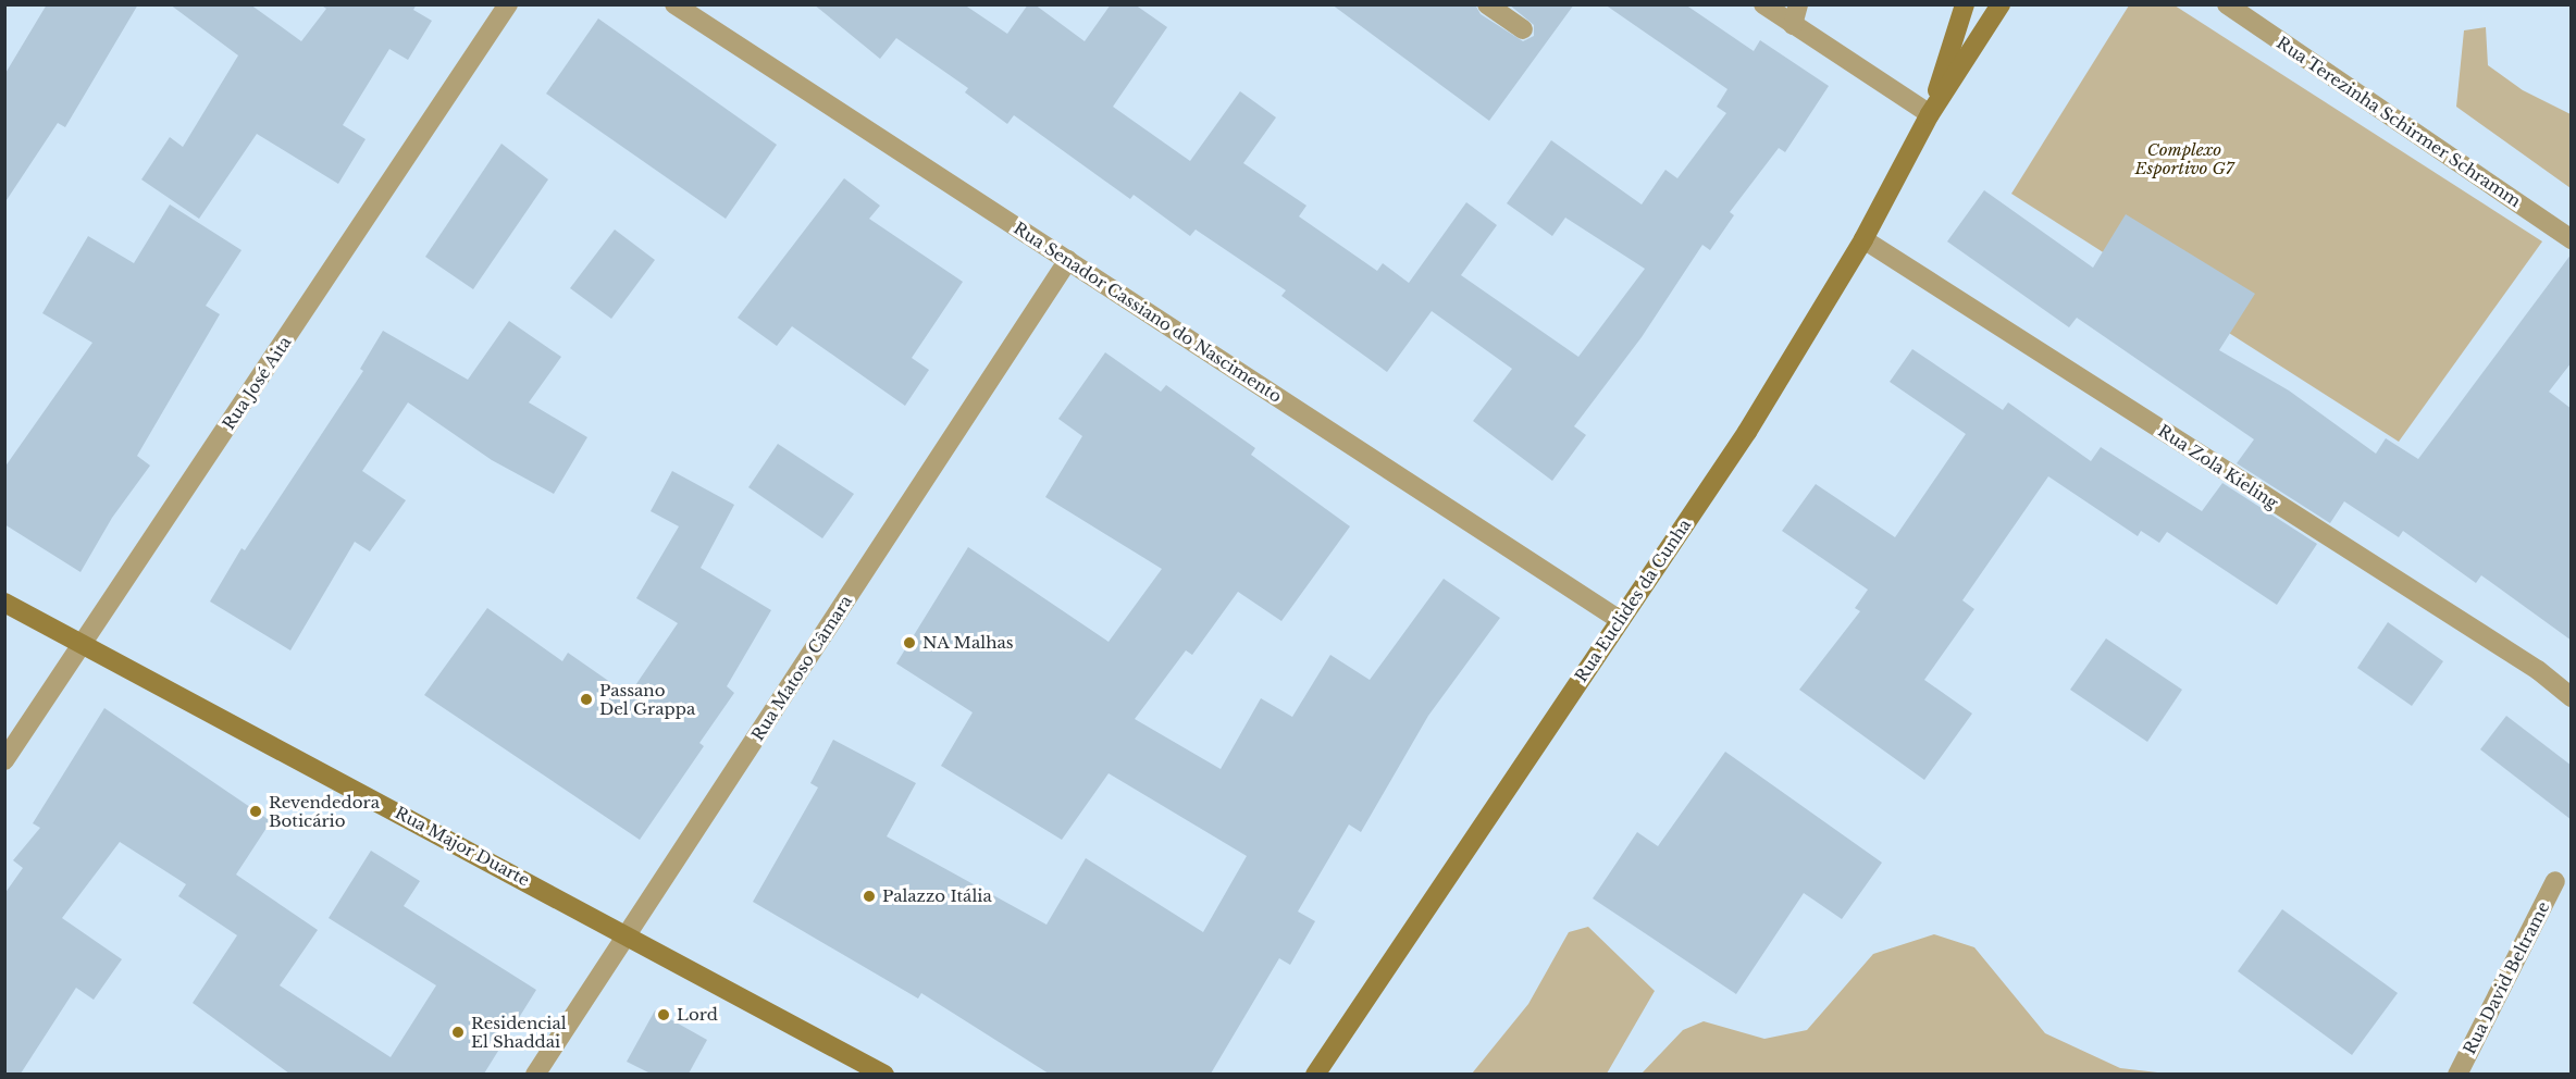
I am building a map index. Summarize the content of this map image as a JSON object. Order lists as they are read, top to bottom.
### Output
{
  "streets": {
    "main road": ["Rua Euclides da Cunha", "Rua Major Duarte"],
    "street": [
      "Rua Terezinha Schirmer Schramm",
      "Rua Senador Cassiano do Nascimento",
      "Rua José Aita",
      "Rua Zola Kieling",
      "Rua Matoso Câmara",
      "Rua David Beltrame"
    ]
  },
  "crossings": [
    ["Rua Senador Cassiano do Nascimento", "Rua Euclides da Cunha"],
    ["Rua Senador Cassiano do Nascimento", "Rua Matoso Câmara"],
    ["Rua José Aita", "Rua Major Duarte"],
    ["Rua Zola Kieling", "Rua Euclides da Cunha"],
    ["Rua Matoso Câmara", "Rua Major Duarte"]
  ],
  "parks": ["Complexo Esportivo G7"],
  "places": [
    "NA Malhas",
    "Passano Del Grappa",
    "Revendedora Boticário",
    "Palazzo Itália",
    "Lord",
    "Residencial El Shaddai"
  ]
}
